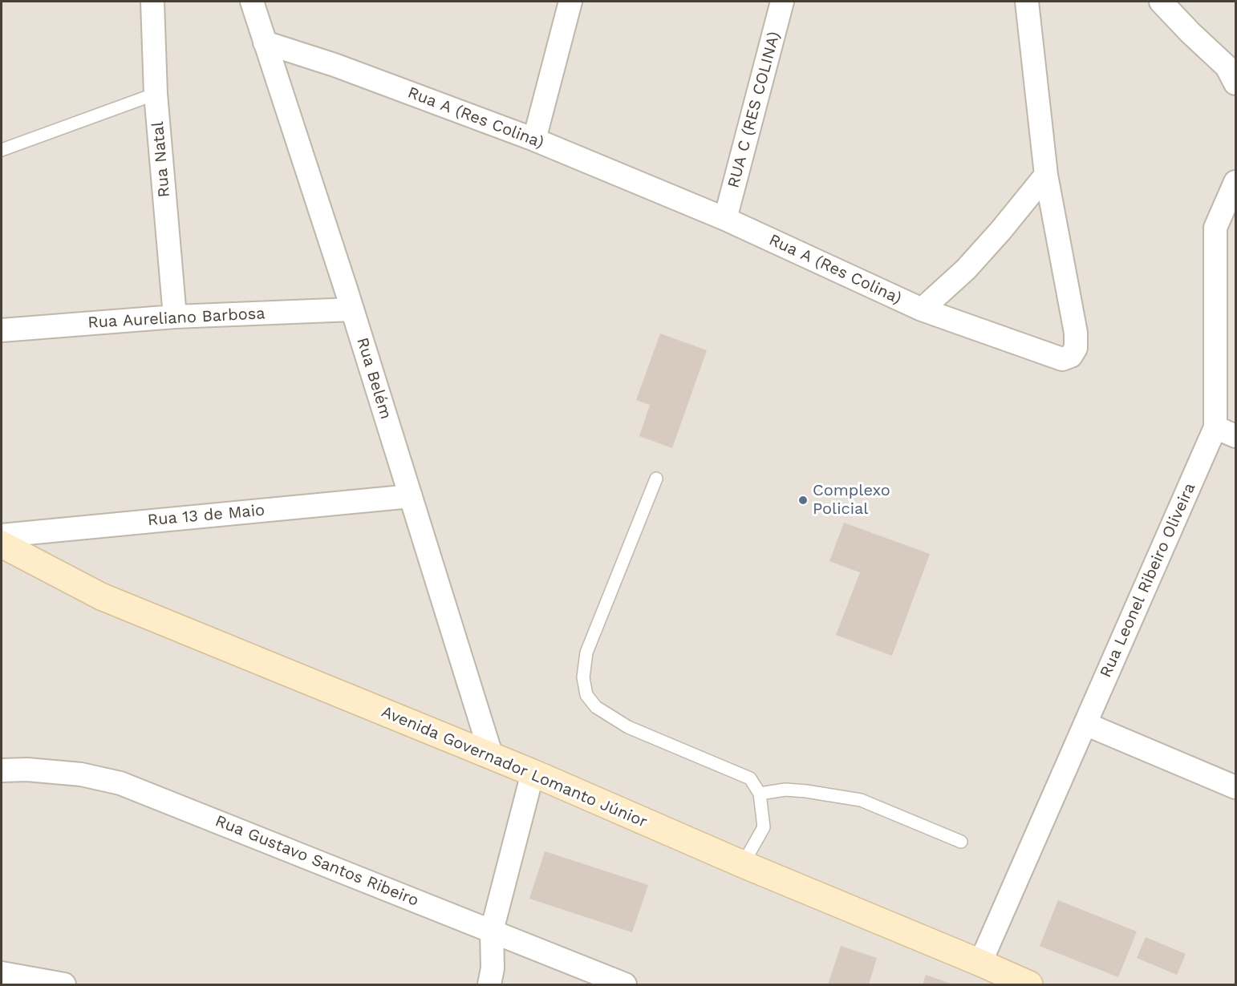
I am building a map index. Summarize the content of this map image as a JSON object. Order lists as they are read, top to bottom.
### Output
{
  "streets": {
    "main road": ["Avenida Governador Lomanto Júnior"],
    "street": [
      "RUA C (RES COLINA)",
      "Rua A (Res Colina)",
      "Rua Natal",
      "Rua Aureliano Barbosa",
      "Rua Belém",
      "Rua 13 de Maio",
      "Rua Leonel Ribeiro Oliveira",
      "Rua Gustavo Santos Ribeiro"
    ]
  },
  "crossings": [
    ["RUA C (RES COLINA)", "Rua A (Res Colina)"],
    ["Rua A (Res Colina)", "Rua Belém"],
    ["Rua Natal", "Rua Aureliano Barbosa"],
    ["Rua Aureliano Barbosa", "Rua Belém"],
    ["Rua Belém", "Rua 13 de Maio"],
    ["Rua Belém", "Avenida Governador Lomanto Júnior"],
    ["Rua Leonel Ribeiro Oliveira", "Avenida Governador Lomanto Júnior"]
  ],
  "places": ["Complexo Policial"]
}
